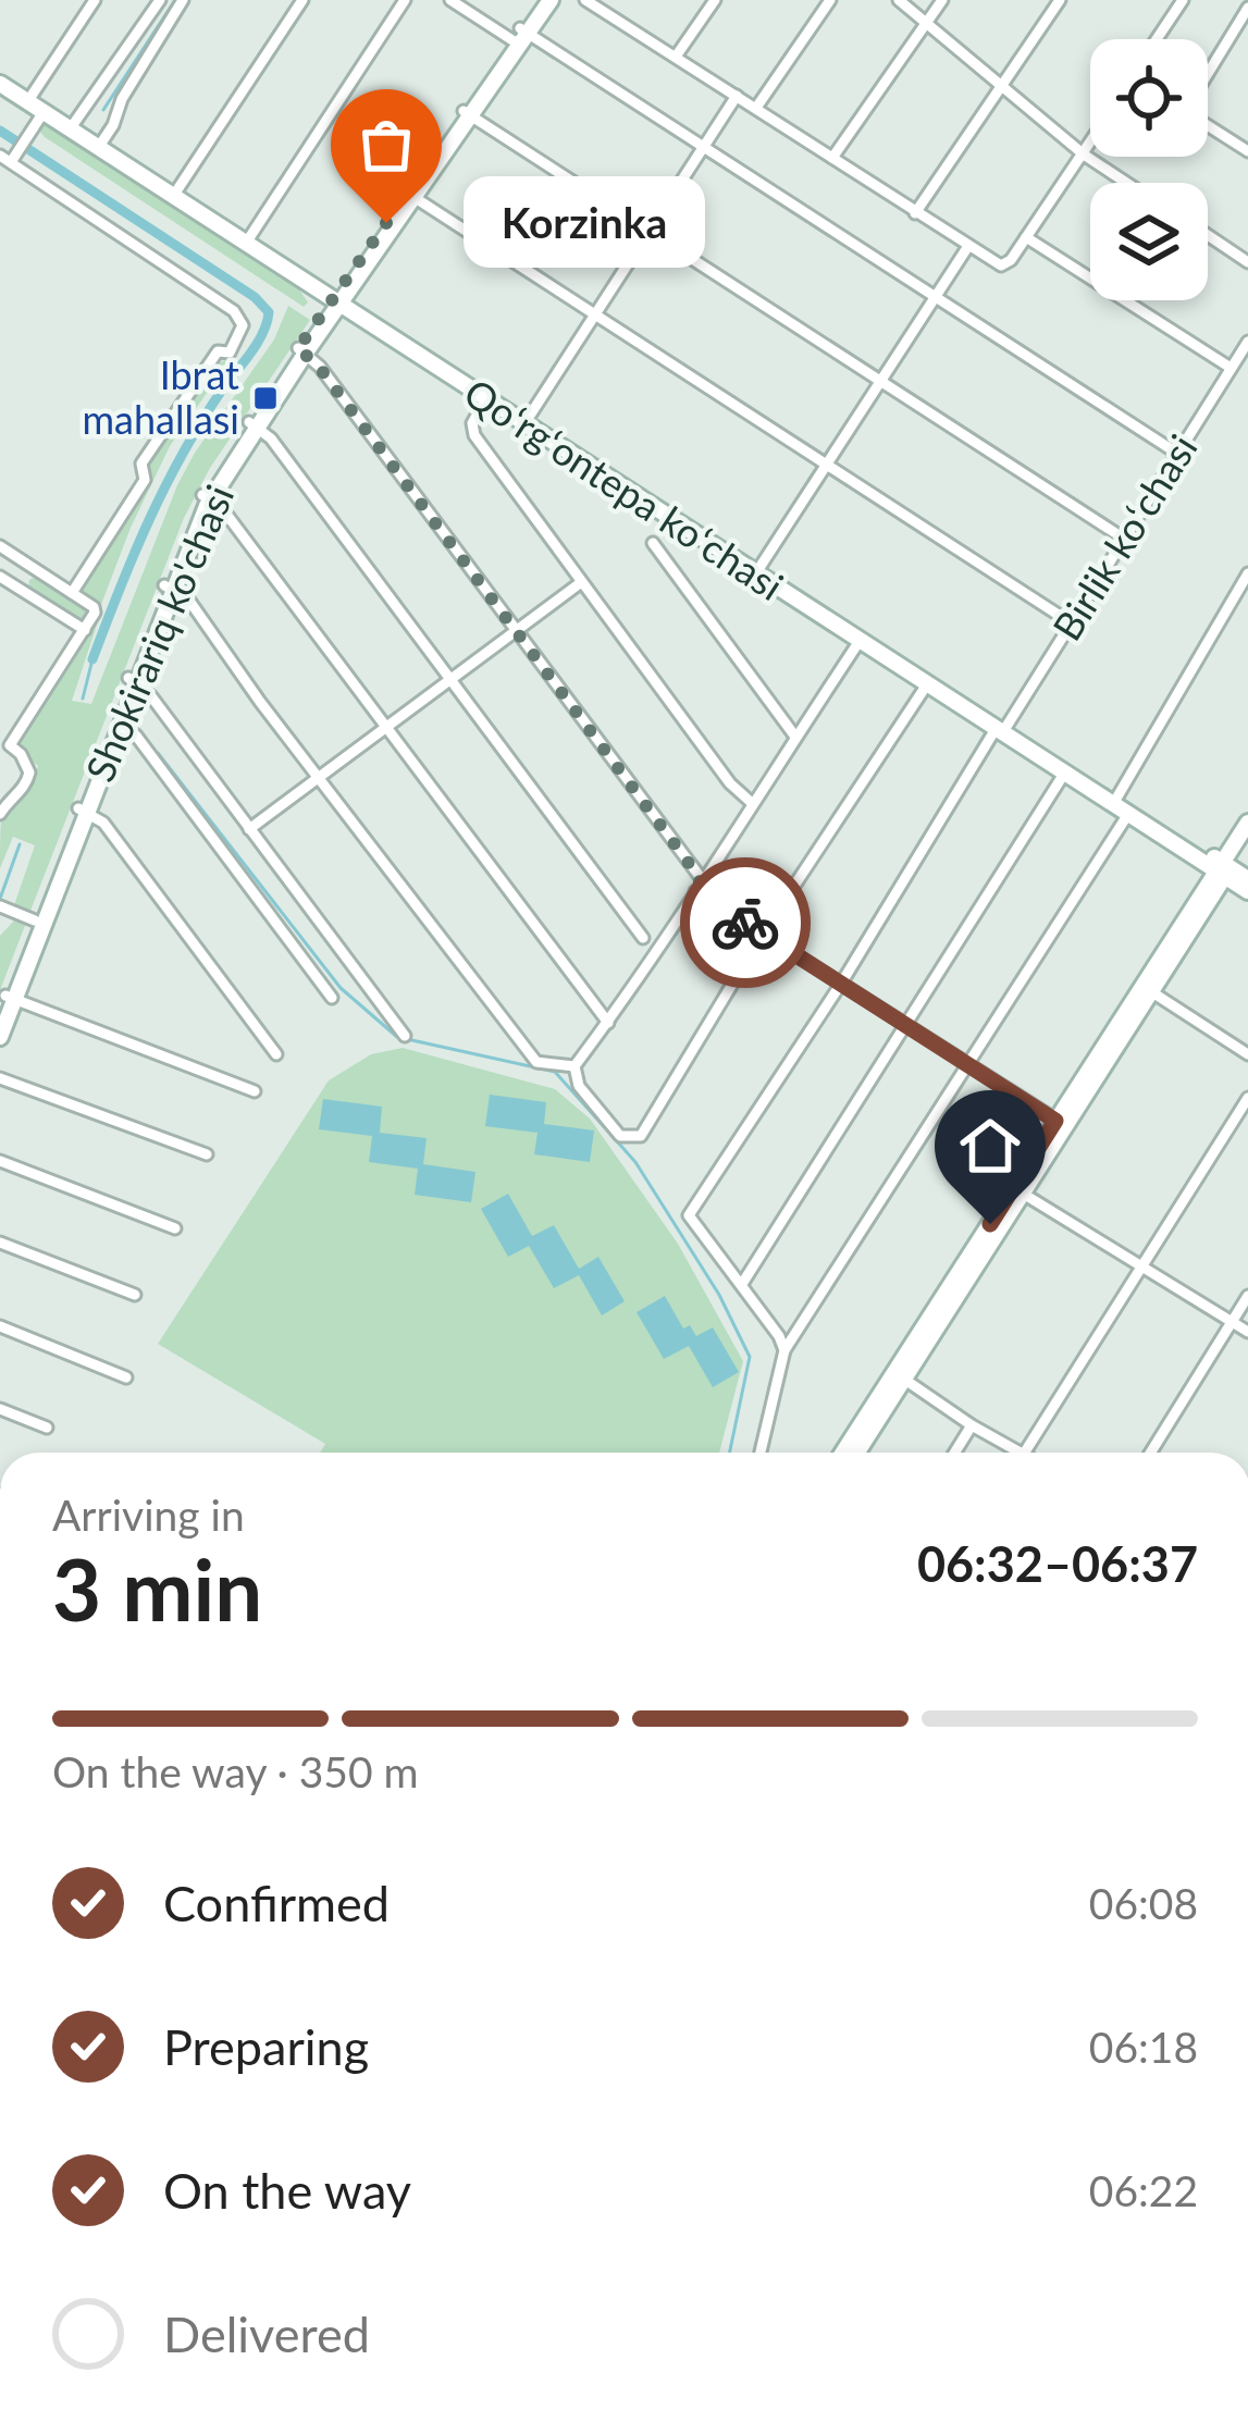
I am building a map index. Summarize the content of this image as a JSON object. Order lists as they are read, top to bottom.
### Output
{
  "streets": {
    "main road": ["Qoʻrgʻontepa koʻchasi", "Shokirariq ko'chasi"],
    "street": ["Birlik koʻchasi"]
  },
  "crossings": [
    ["Qoʻrgʻontepa koʻchasi", "Birlik koʻchasi"],
    ["Qoʻrgʻontepa koʻchasi", "Shokirariq ko'chasi"]
  ],
  "places": {
    "other": ["Korzinka"],
    "transit": ["Ibrat mahallasi"]
  },
  "page": {
    "bubble": "Korzinka",
    "heading": ["3 min", "Arriving in", "06:32–06:37"],
    "bar": "On the way · 350 m",
    "list": [
      ["Confirmed", "06:08"],
      ["Preparing", "06:18"],
      ["On the way", "06:22"],
      "Delivered"
    ]
  }
}
